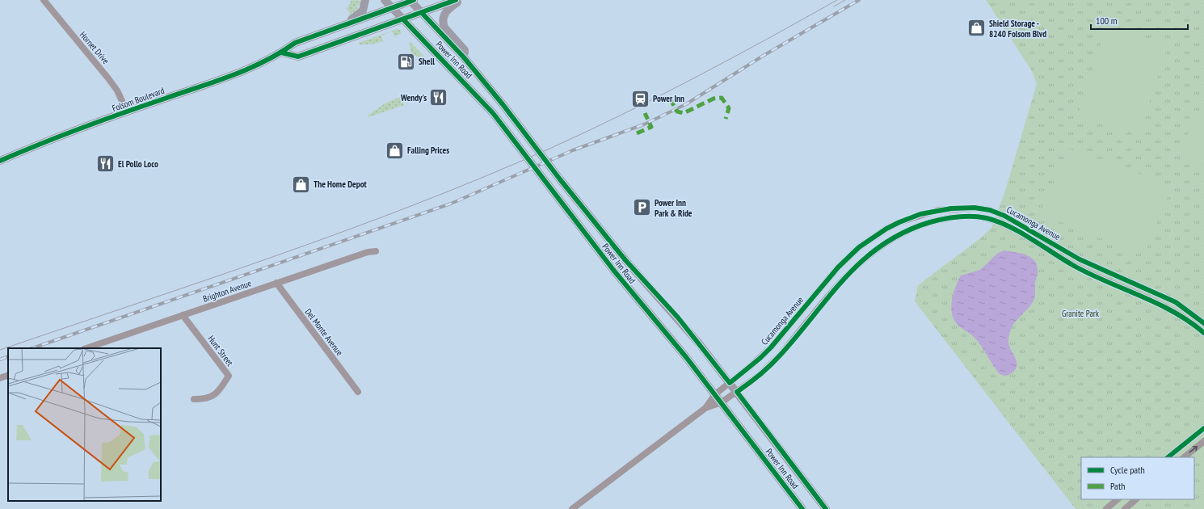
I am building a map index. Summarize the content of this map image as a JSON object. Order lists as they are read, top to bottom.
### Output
{
  "streets": {
    "main road": ["Power Inn Road", "Folsom Boulevard"],
    "street": [
      "Hornet Drive",
      "Cucamonga Avenue",
      "Brighton Avenue",
      "Del Monte Avenue",
      "Hunt Street"
    ]
  },
  "crossings": [
    ["Hornet Drive", "Folsom Boulevard"],
    ["Power Inn Road", "Folsom Boulevard"],
    ["Power Inn Road", "Cucamonga Avenue"],
    ["Brighton Avenue", "Del Monte Avenue"],
    ["Brighton Avenue", "Hunt Street"]
  ],
  "parks": ["Granite Park"],
  "places": {
    "shop": ["Shield Storage - 8240 Folsom Blvd", "Falling Prices", "The Home Depot"],
    "fuel station": ["Shell"],
    "restaurant": ["Wendy's", "El Pollo Loco"],
    "station": ["Power Inn"],
    "parking": ["Power Inn Park & Ride"]
  },
  "legend": ["Cycle path", "Path"],
  "scale_bar": "100 m"
}
